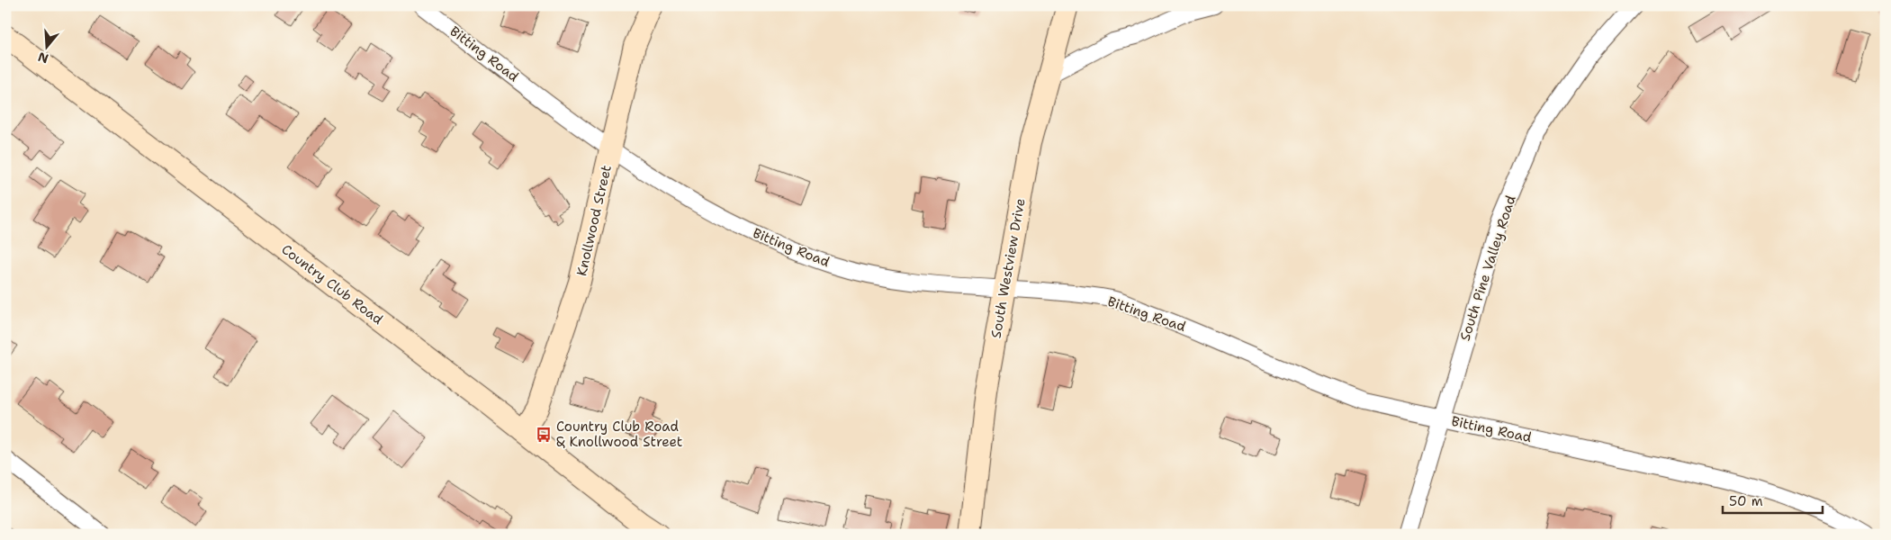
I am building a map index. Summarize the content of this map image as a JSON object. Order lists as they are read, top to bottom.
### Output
{
  "streets": {
    "main road": ["Knollwood Street", "South Westview Drive", "Country Club Road"],
    "street": ["Bitting Road", "South Pine Valley Road"]
  },
  "crossings": [
    ["Bitting Road", "Knollwood Street"],
    ["Bitting Road", "South Westview Drive"],
    ["Bitting Road", "South Pine Valley Road"],
    ["Knollwood Street", "Country Club Road"]
  ],
  "places": {
    "bus stop": ["Country Club Road & Knollwood Street"]
  },
  "scale_bar": "50 m",
  "north": "bottom"
}
